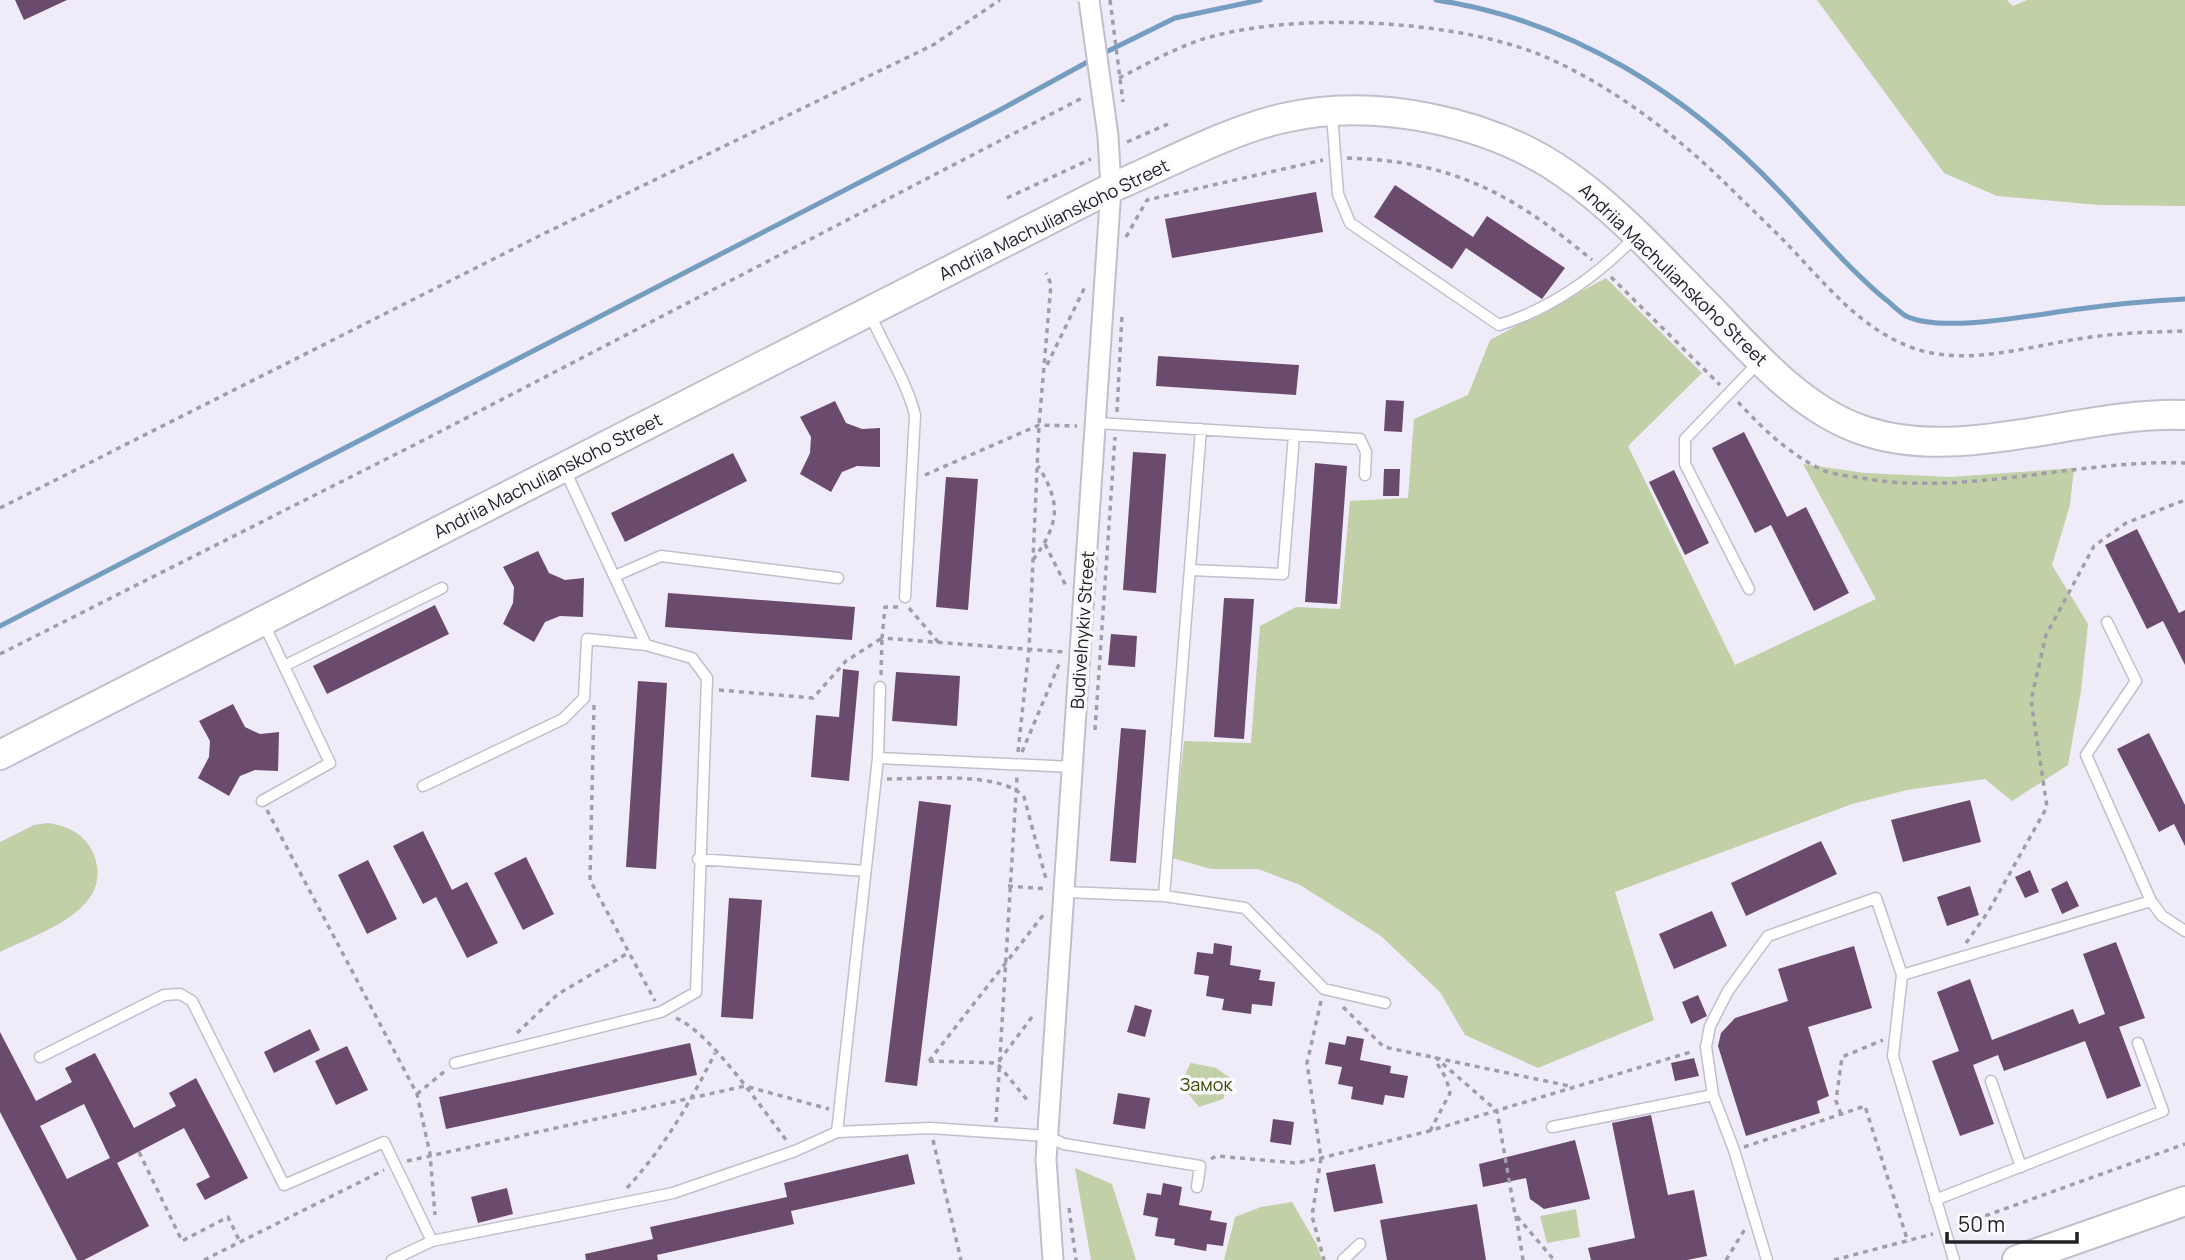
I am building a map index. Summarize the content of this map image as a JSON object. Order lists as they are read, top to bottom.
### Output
{
  "streets": {
    "street": ["Andriia Machulianskoho Street", "Budivelnykiv Street"]
  },
  "crossings": [
    ["Andriia Machulianskoho Street", "Budivelnykiv Street"]
  ],
  "parks": ["Замок"],
  "scale_bar": "50 m"
}
